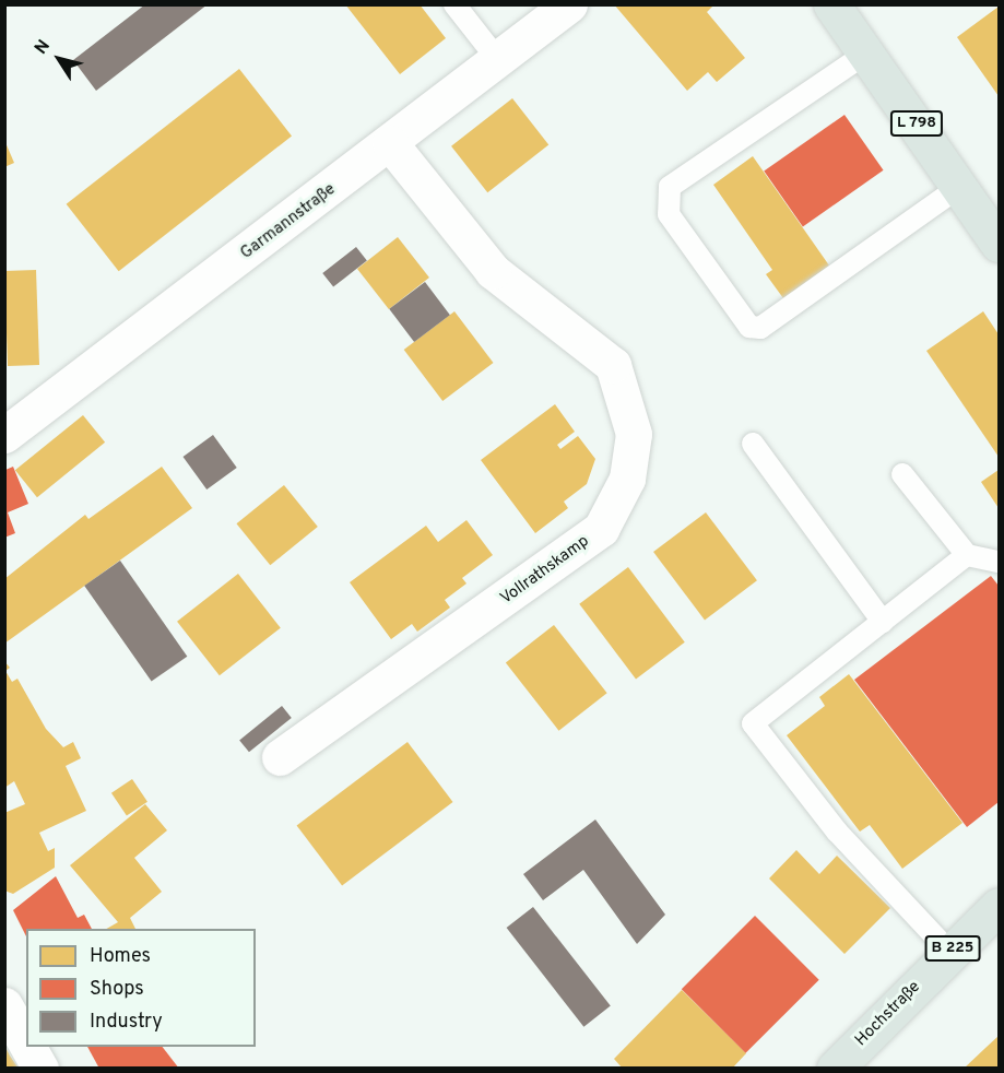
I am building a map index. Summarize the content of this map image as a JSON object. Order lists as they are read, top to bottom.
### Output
{
  "streets": {
    "main road": ["L 798", "B 225", "Hochstraße"],
    "street": ["Garmannstraße", "Vollrathskamp"]
  },
  "crossings": [
    ["Garmannstraße", "Vollrathskamp"]
  ],
  "legend": ["Homes", "Shops", "Industry"],
  "north": "top left"
}
